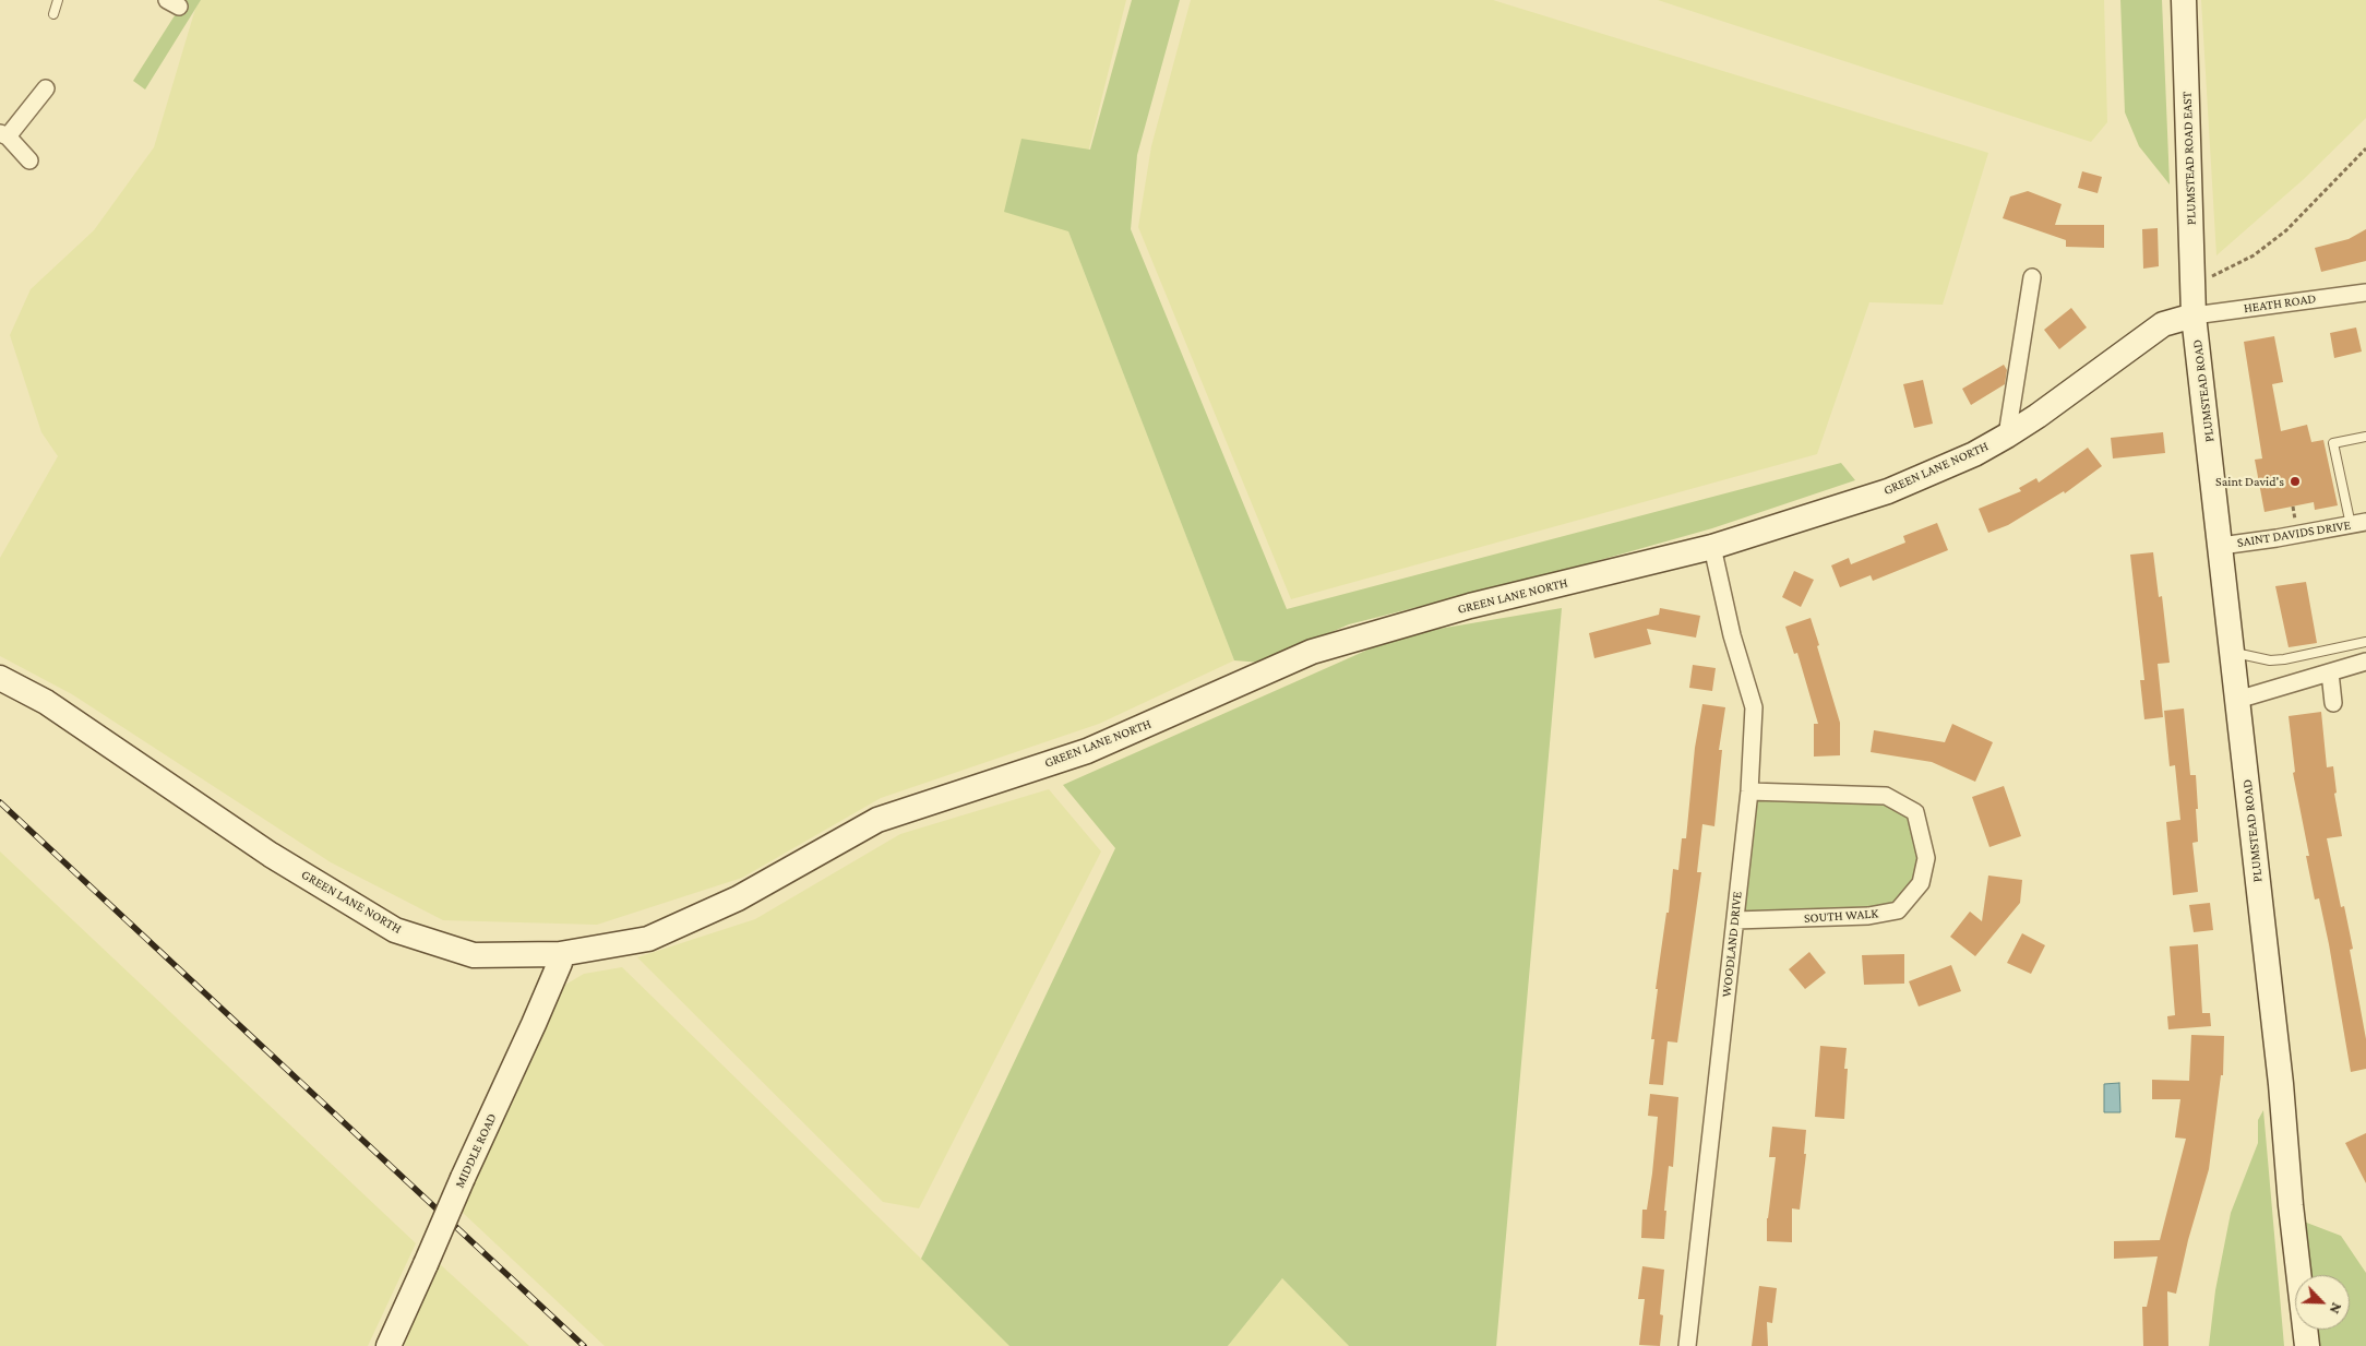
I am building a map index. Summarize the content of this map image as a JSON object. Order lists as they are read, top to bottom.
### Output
{
  "streets": {
    "street": [
      "PLUMSTEAD ROAD EAST",
      "HEATH ROAD",
      "PLUMSTEAD ROAD",
      "GREEN LANE NORTH",
      "SAINT DAVIDS DRIVE",
      "SOUTH WALK",
      "WOODLAND DRIVE",
      "MIDDLE ROAD"
    ]
  },
  "crossings": [
    ["PLUMSTEAD ROAD EAST", "HEATH ROAD"],
    ["PLUMSTEAD ROAD EAST", "PLUMSTEAD ROAD"],
    ["PLUMSTEAD ROAD EAST", "GREEN LANE NORTH"],
    ["HEATH ROAD", "PLUMSTEAD ROAD"],
    ["HEATH ROAD", "GREEN LANE NORTH"],
    ["PLUMSTEAD ROAD", "GREEN LANE NORTH"],
    ["PLUMSTEAD ROAD", "SAINT DAVIDS DRIVE"],
    ["GREEN LANE NORTH", "WOODLAND DRIVE"],
    ["GREEN LANE NORTH", "MIDDLE ROAD"],
    ["SOUTH WALK", "WOODLAND DRIVE"]
  ],
  "places": ["Saint David's"],
  "north": "bottom right"
}
